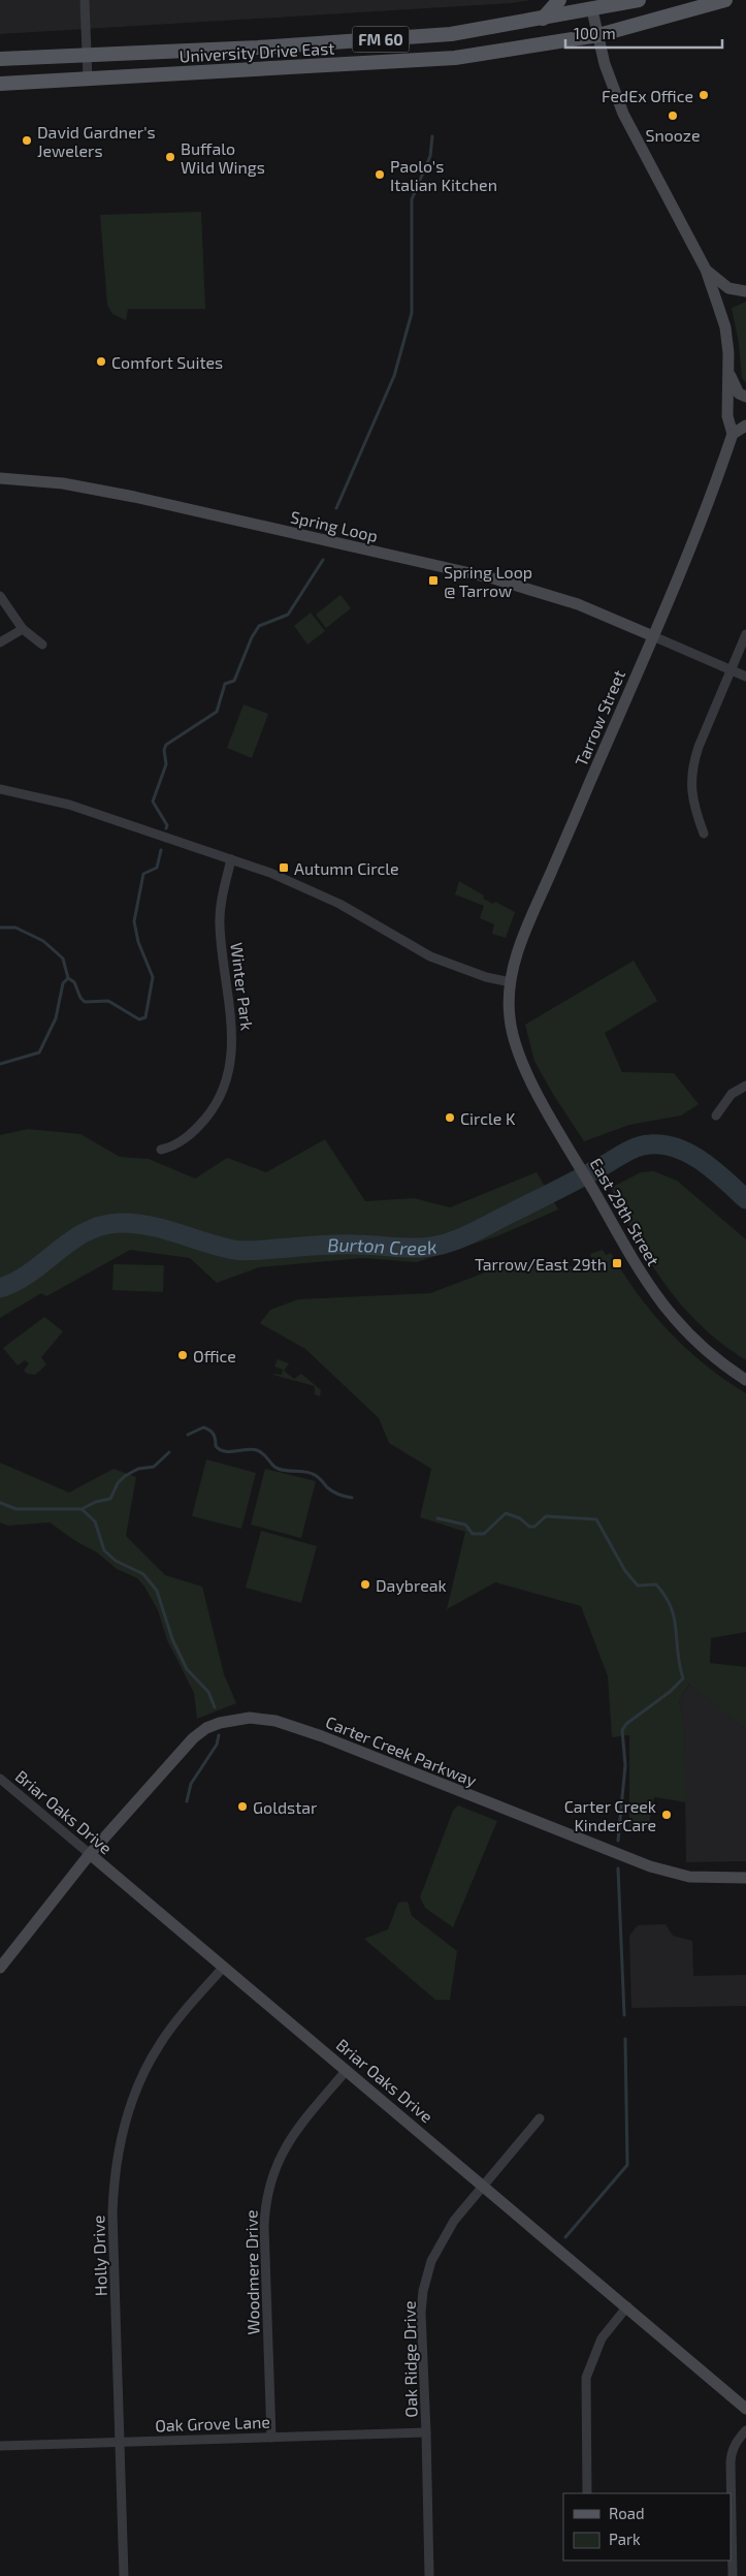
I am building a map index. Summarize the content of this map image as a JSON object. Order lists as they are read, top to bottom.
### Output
{
  "streets": {
    "main road": ["FM 60", "University Drive East"],
    "street": [
      "Spring Loop",
      "Tarrow Street",
      "Winter Park",
      "East 29th Street",
      "Carter Creek Parkway",
      "Briar Oaks Drive",
      "Holly Drive",
      "Woodmere Drive",
      "Oak Ridge Drive",
      "Oak Grove Lane"
    ]
  },
  "crossings": [
    ["Spring Loop", "Tarrow Street"],
    ["Tarrow Street", "East 29th Street"],
    ["Carter Creek Parkway", "Briar Oaks Drive"],
    ["Briar Oaks Drive", "Holly Drive"],
    ["Briar Oaks Drive", "Woodmere Drive"],
    ["Briar Oaks Drive", "Oak Ridge Drive"],
    ["Holly Drive", "Oak Grove Lane"],
    ["Woodmere Drive", "Oak Grove Lane"],
    ["Oak Ridge Drive", "Oak Grove Lane"]
  ],
  "water": ["Burton Creek"],
  "places": {
    "other": [
      "FedEx Office",
      "Snooze",
      "David Gardner's Jewelers",
      "Buffalo Wild Wings",
      "Paolo's Italian Kitchen",
      "Comfort Suites",
      "Circle K",
      "Office",
      "Daybreak",
      "Goldstar",
      "Carter Creek KinderCare"
    ],
    "transit": ["Spring Loop @ Tarrow", "Autumn Circle", "Tarrow/East 29th"]
  },
  "legend": ["Road", "Park"],
  "scale_bar": "100 m"
}
